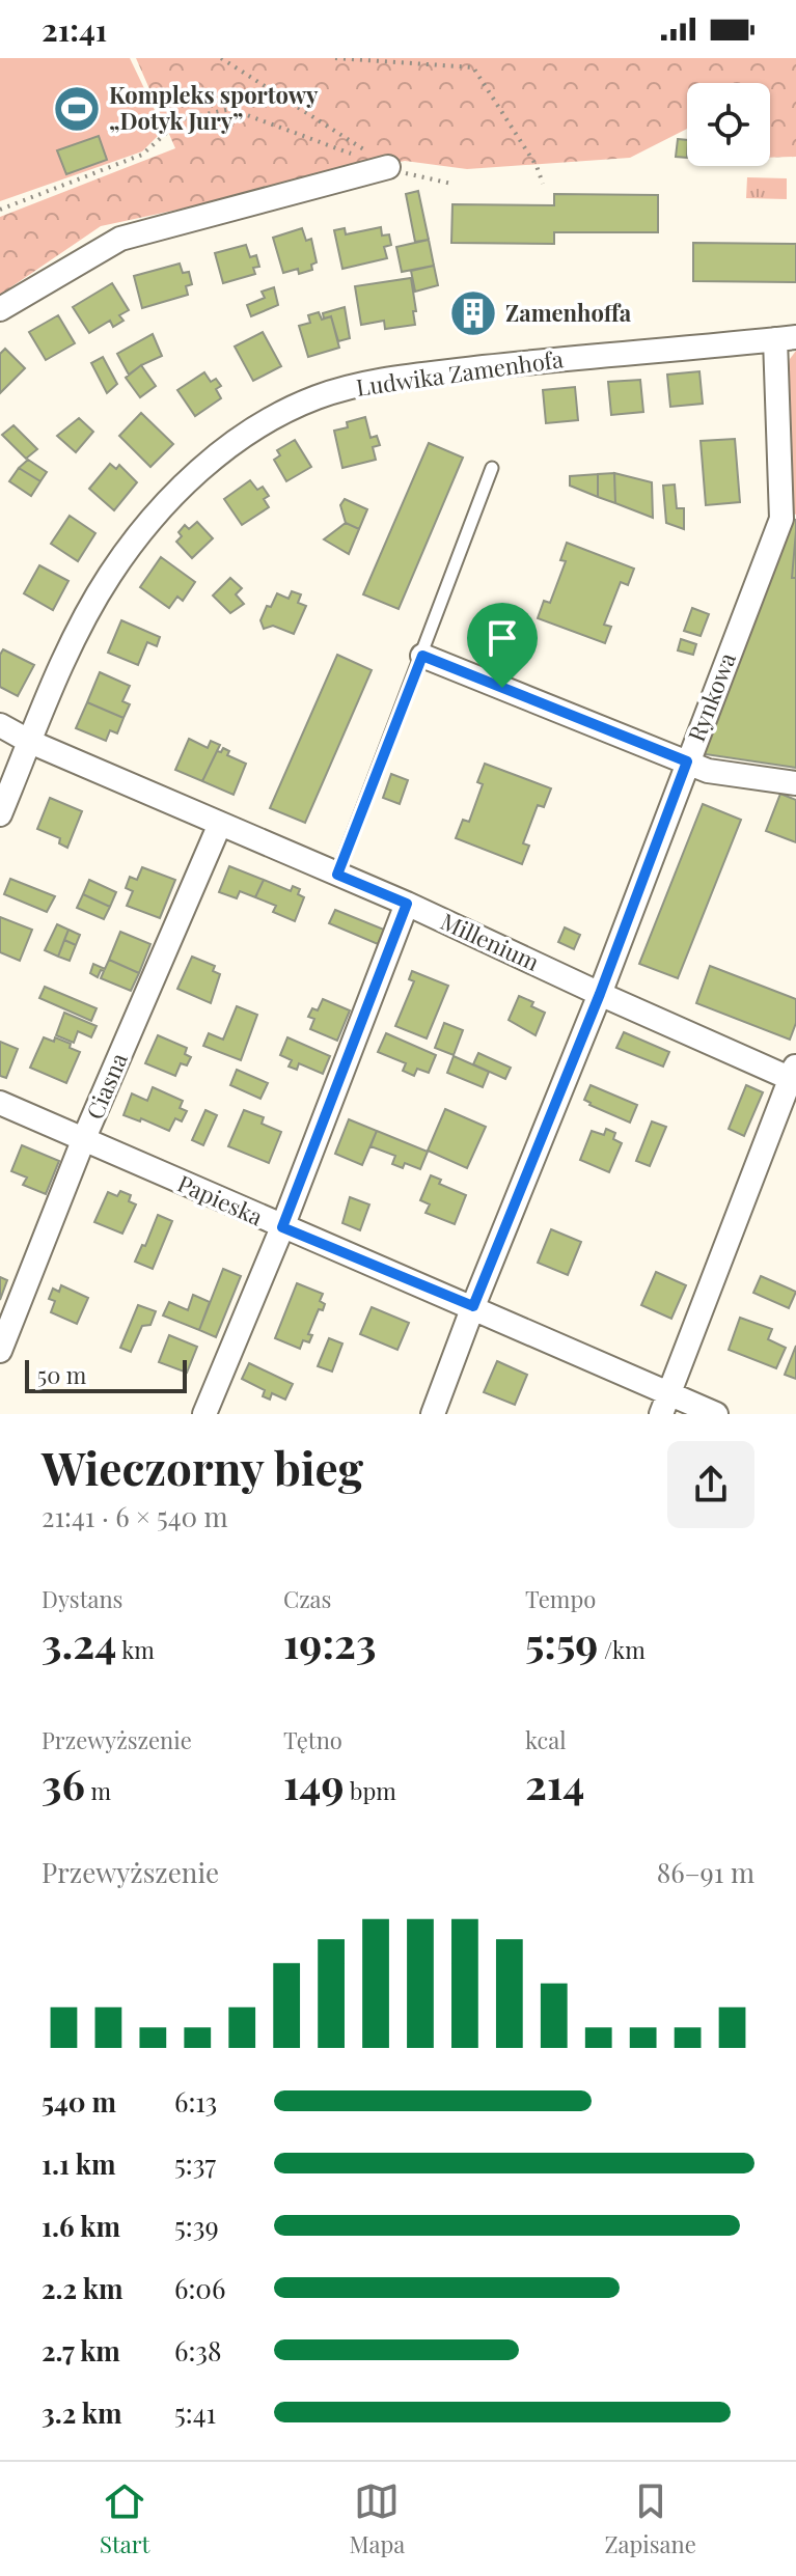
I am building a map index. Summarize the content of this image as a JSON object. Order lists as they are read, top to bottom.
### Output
{
  "streets": {
    "street": [
      "Ludwika Zamenhofa",
      "Rynkowa",
      "Millenium",
      "Ciasna",
      "Papieska"
    ]
  },
  "crossings": [
    ["Ludwika Zamenhofa", "Rynkowa"],
    ["Ludwika Zamenhofa", "Millenium"],
    ["Rynkowa", "Millenium"],
    ["Rynkowa", "Papieska"],
    ["Millenium", "Ciasna"],
    ["Ciasna", "Papieska"]
  ],
  "places": {
    "sports": ["Kompleks sportowy „Dotyk Jury”"],
    "building": ["Zamenhoffa"]
  },
  "scale_bar": "50 m",
  "page": {
    "status": "21:41",
    "scale": "50 m",
    "heading": ["Wieczorny bieg", "21:41 · 6 × 540 m"],
    "stats": [
      ["Dystans", "3.24 km"],
      ["Czas", "19:23"],
      ["Tempo", "5:59 /km"],
      ["Przewyższenie", "36 m"],
      ["Tętno", "149 bpm"],
      ["kcal", "214"]
    ],
    "chart": ["Przewyższenie", "86–91 m"],
    "list": [
      {
        "name": "540 m",
        "note": "6:13"
      },
      {
        "name": "1.1 km",
        "note": "5:37"
      },
      {
        "name": "1.6 km",
        "note": "5:39"
      },
      {
        "name": "2.2 km",
        "note": "6:06"
      },
      {
        "name": "2.7 km",
        "note": "6:38"
      },
      {
        "name": "3.2 km",
        "note": "5:41"
      }
    ],
    "tabs": ["Start", "Mapa", "Zapisane"]
  }
}
